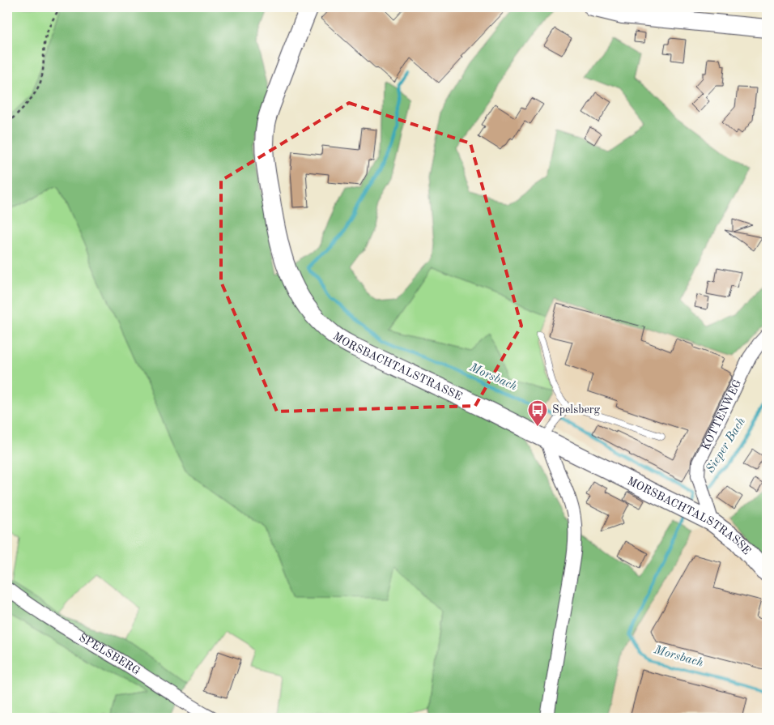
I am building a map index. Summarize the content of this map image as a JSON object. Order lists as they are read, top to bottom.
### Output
{
  "streets": {
    "main road": ["MORSBACHTALSTRASSE"],
    "street": ["KOTTENWEG", "SPELSBERG"]
  },
  "crossings": [
    ["MORSBACHTALSTRASSE", "KOTTENWEG"]
  ],
  "water": ["Morsbach", "Sieper Bach"],
  "places": {
    "bus stop": ["Spelsberg"]
  }
}
